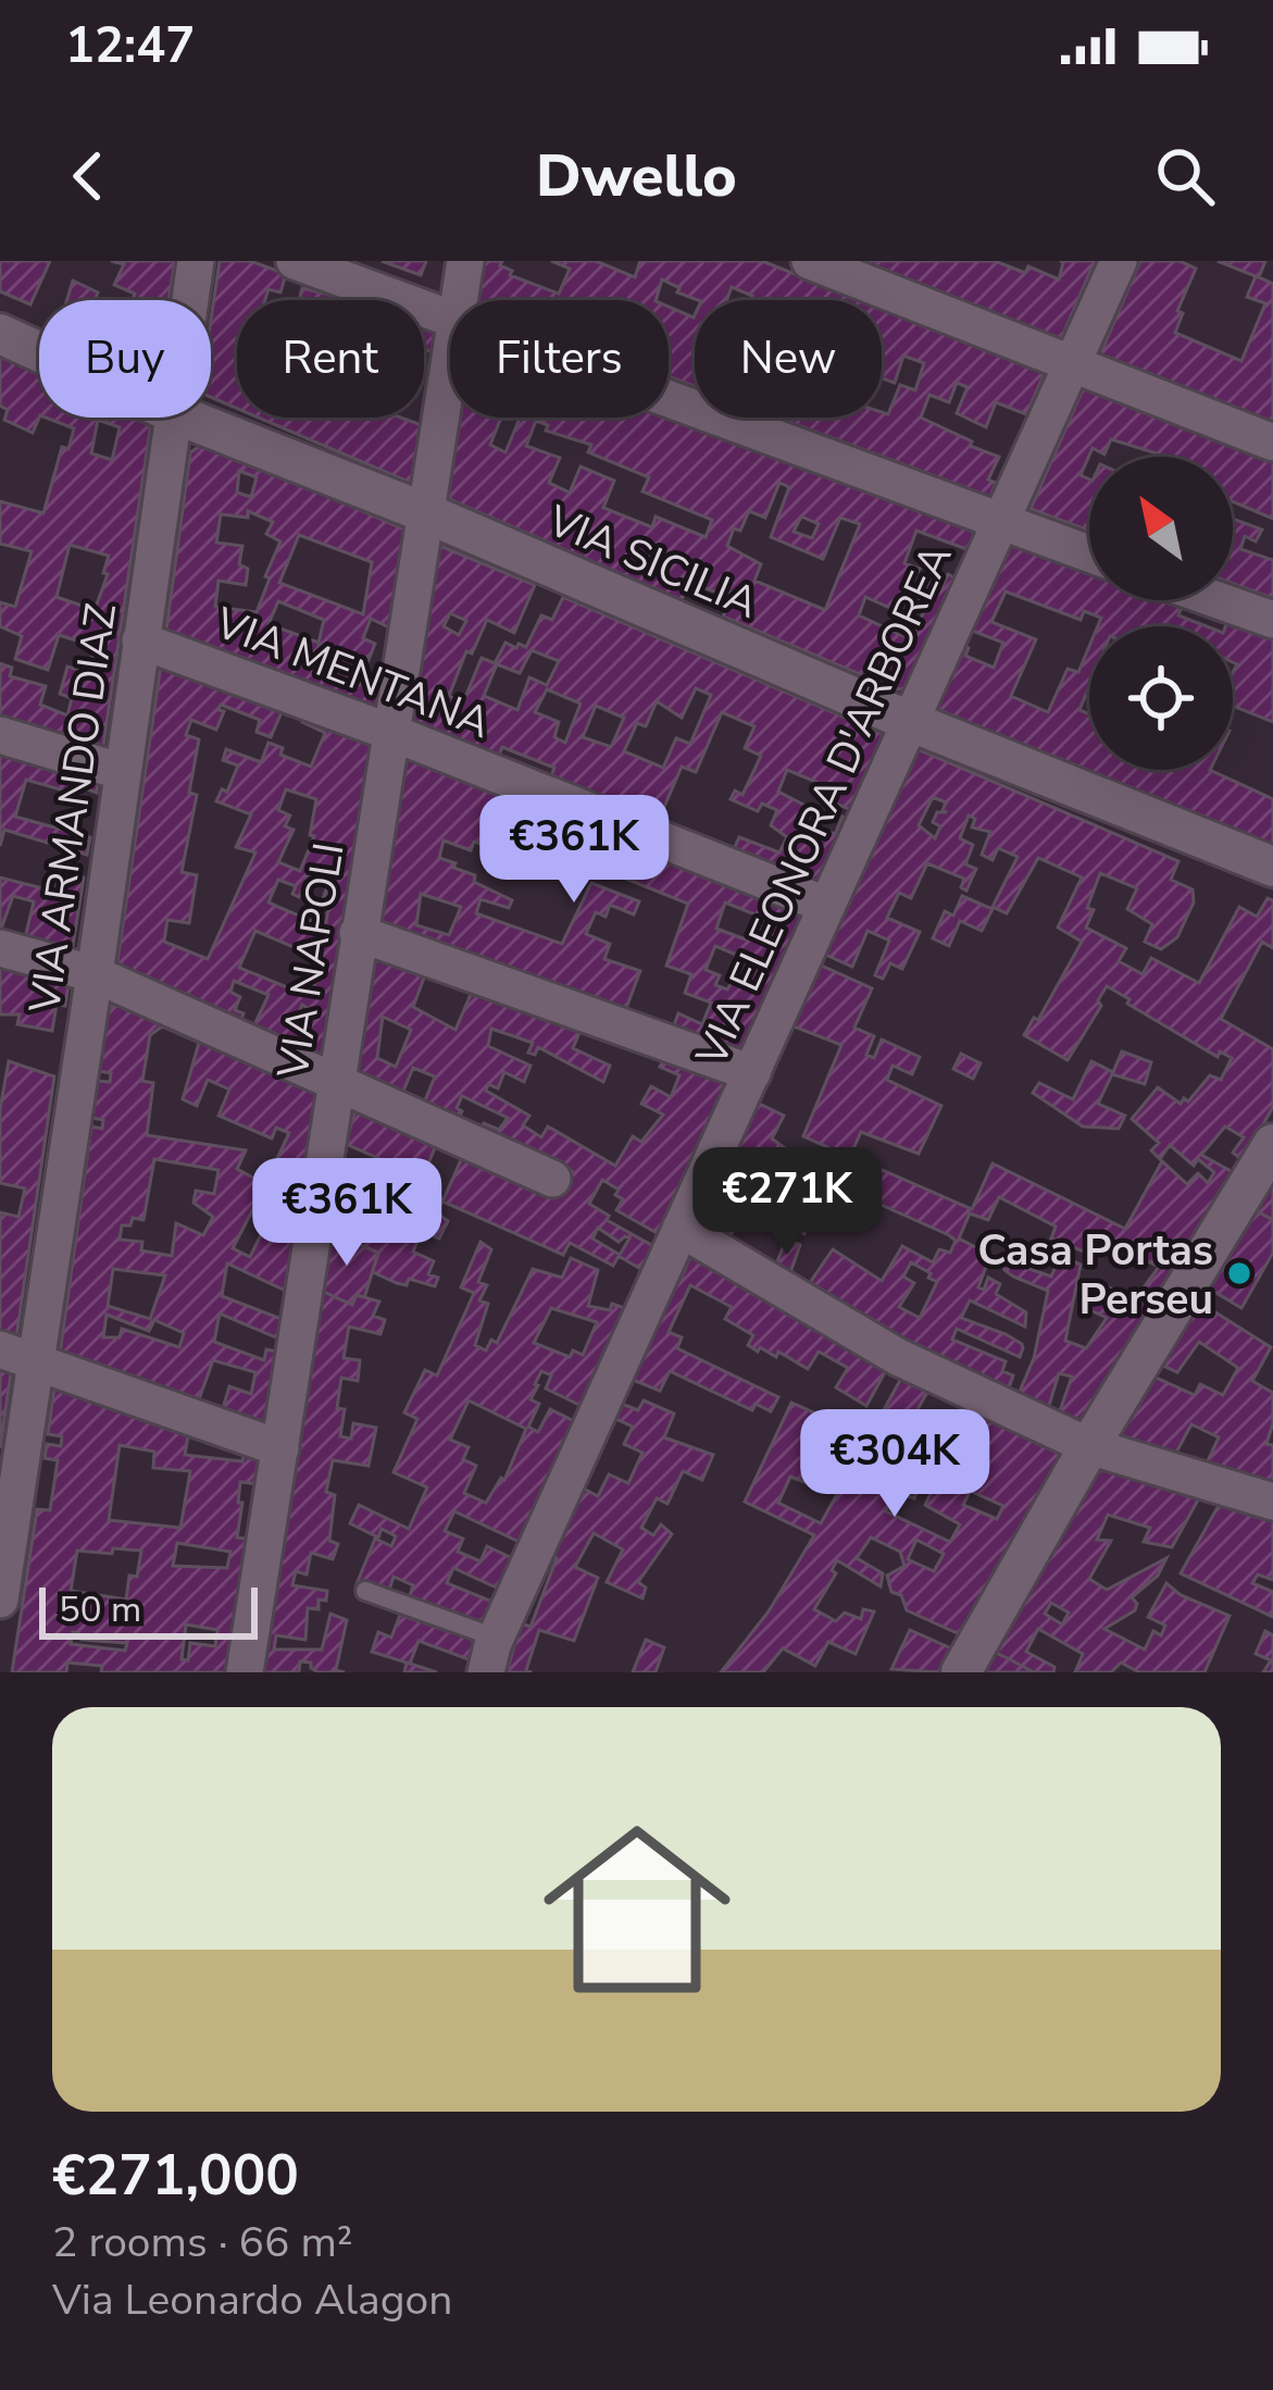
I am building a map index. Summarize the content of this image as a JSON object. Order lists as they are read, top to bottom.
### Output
{
  "streets": {
    "street": [
      "VIA SICILIA",
      "VIA MENTANA",
      "VIA ELEONORA D'ARBOREA",
      "VIA ARMANDO DIAZ",
      "VIA NAPOLI"
    ]
  },
  "crossings": [
    ["VIA SICILIA", "VIA ELEONORA D'ARBOREA"],
    ["VIA SICILIA", "VIA NAPOLI"],
    ["VIA MENTANA", "VIA ELEONORA D'ARBOREA"],
    ["VIA MENTANA", "VIA ARMANDO DIAZ"],
    ["VIA MENTANA", "VIA NAPOLI"]
  ],
  "places": ["Casa Portas Perseu"],
  "scale_bar": "50 m",
  "north": "top left",
  "page": {
    "status": "12:47",
    "header": "Dwello",
    "chip": [
      "Buy",
      "Rent",
      "Filters",
      "New"
    ],
    "price": [
      "€361K",
      "€271K",
      "€361K",
      "€304K"
    ],
    "scale": "50 m",
    "list": [
      {
        "name": "€271,000",
        "note": "2 rooms · 66 m² · Via Leonardo Alagon"
      }
    ]
  }
}
